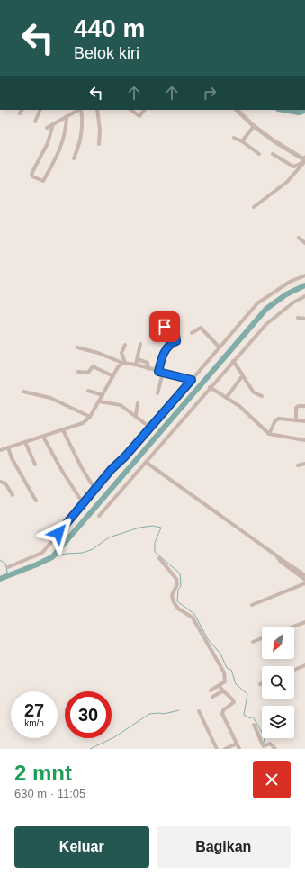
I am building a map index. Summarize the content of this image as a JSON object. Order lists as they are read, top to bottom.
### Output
{
  "north": "bottom left",
  "page": {
    "turn": ["440 m", "Belok kiri"],
    "speed": "27 km/h",
    "limit": "30",
    "heading": ["2 mnt", "630 m · 11:05"],
    "buttons": ["Keluar", "Bagikan"]
  }
}
